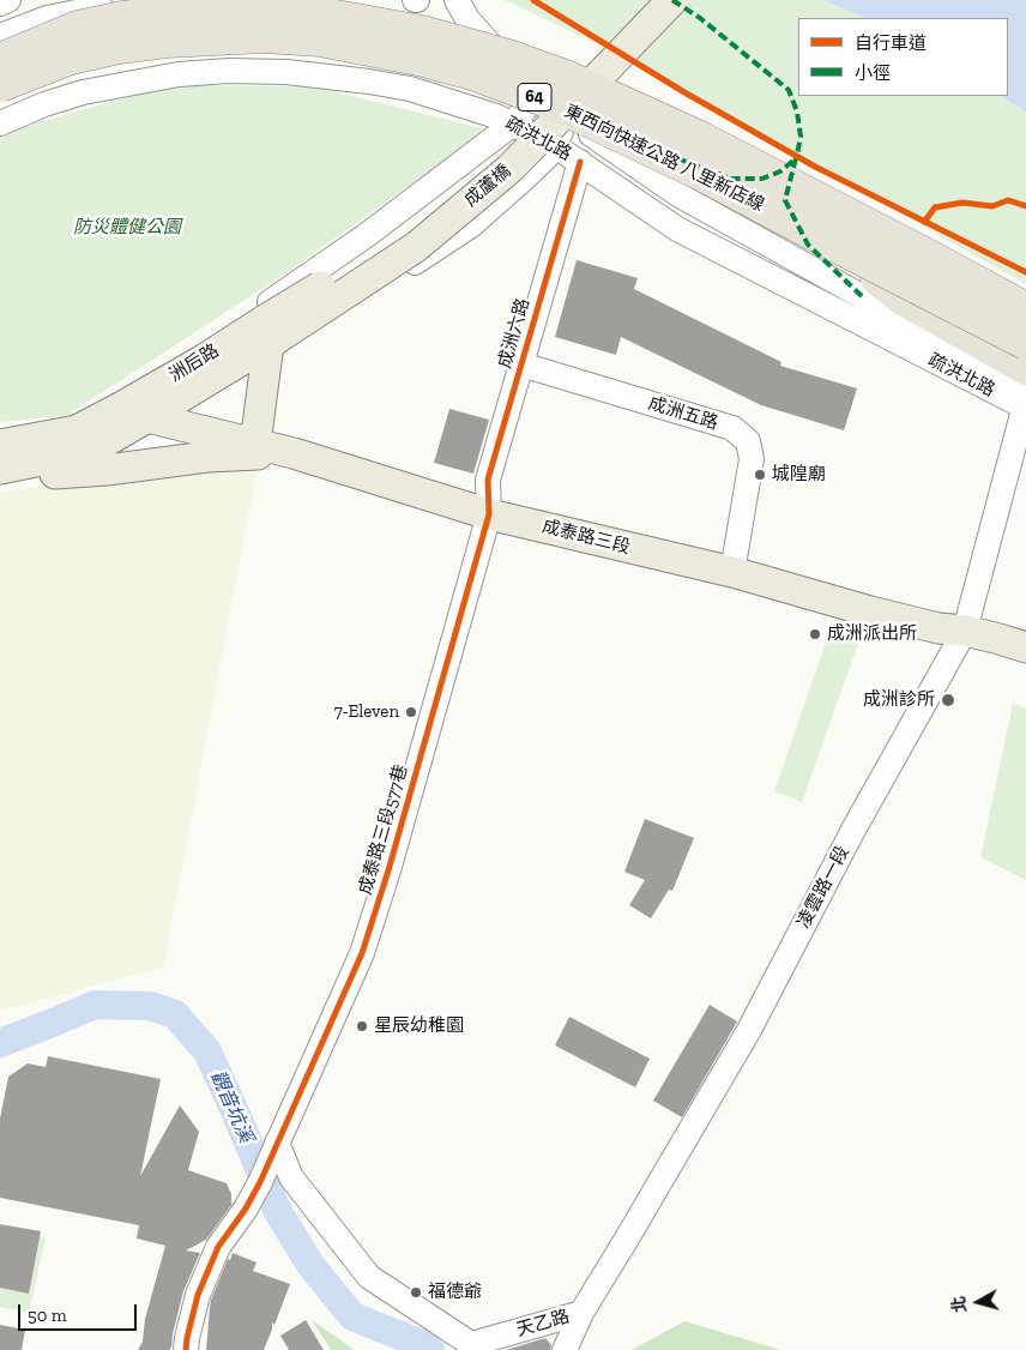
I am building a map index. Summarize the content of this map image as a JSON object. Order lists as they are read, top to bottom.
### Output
{
  "streets": {
    "highway": ["64", "東西向快速公路 八里新店線"],
    "main road": ["成蘆橋", "洲后路", "成泰路三段"],
    "street": [
      "疏洪北路",
      "成洲六路",
      "成洲五路",
      "成泰路三段577巷",
      "凌雲路一段",
      "天乙路"
    ]
  },
  "crossings": [
    ["疏洪北路", "成洲六路"],
    ["疏洪北路", "凌雲路一段"],
    ["成蘆橋", "洲后路"],
    ["成洲六路", "成洲五路"],
    ["成洲六路", "成泰路三段"],
    ["成洲六路", "成泰路三段577巷"],
    ["洲后路", "成泰路三段"],
    ["成洲五路", "成泰路三段"],
    ["成泰路三段", "成泰路三段577巷"],
    ["成泰路三段", "凌雲路一段"],
    ["凌雲路一段", "天乙路"]
  ],
  "water": ["觀音坑溪"],
  "parks": ["防災體健公園"],
  "places": [
    "城隍廟",
    "成洲派出所",
    "成洲診所",
    "7-Eleven",
    "星辰幼稚園",
    "福德爺"
  ],
  "legend": ["自行車道", "小徑"],
  "scale_bar": "50 m",
  "north": "left"
}
